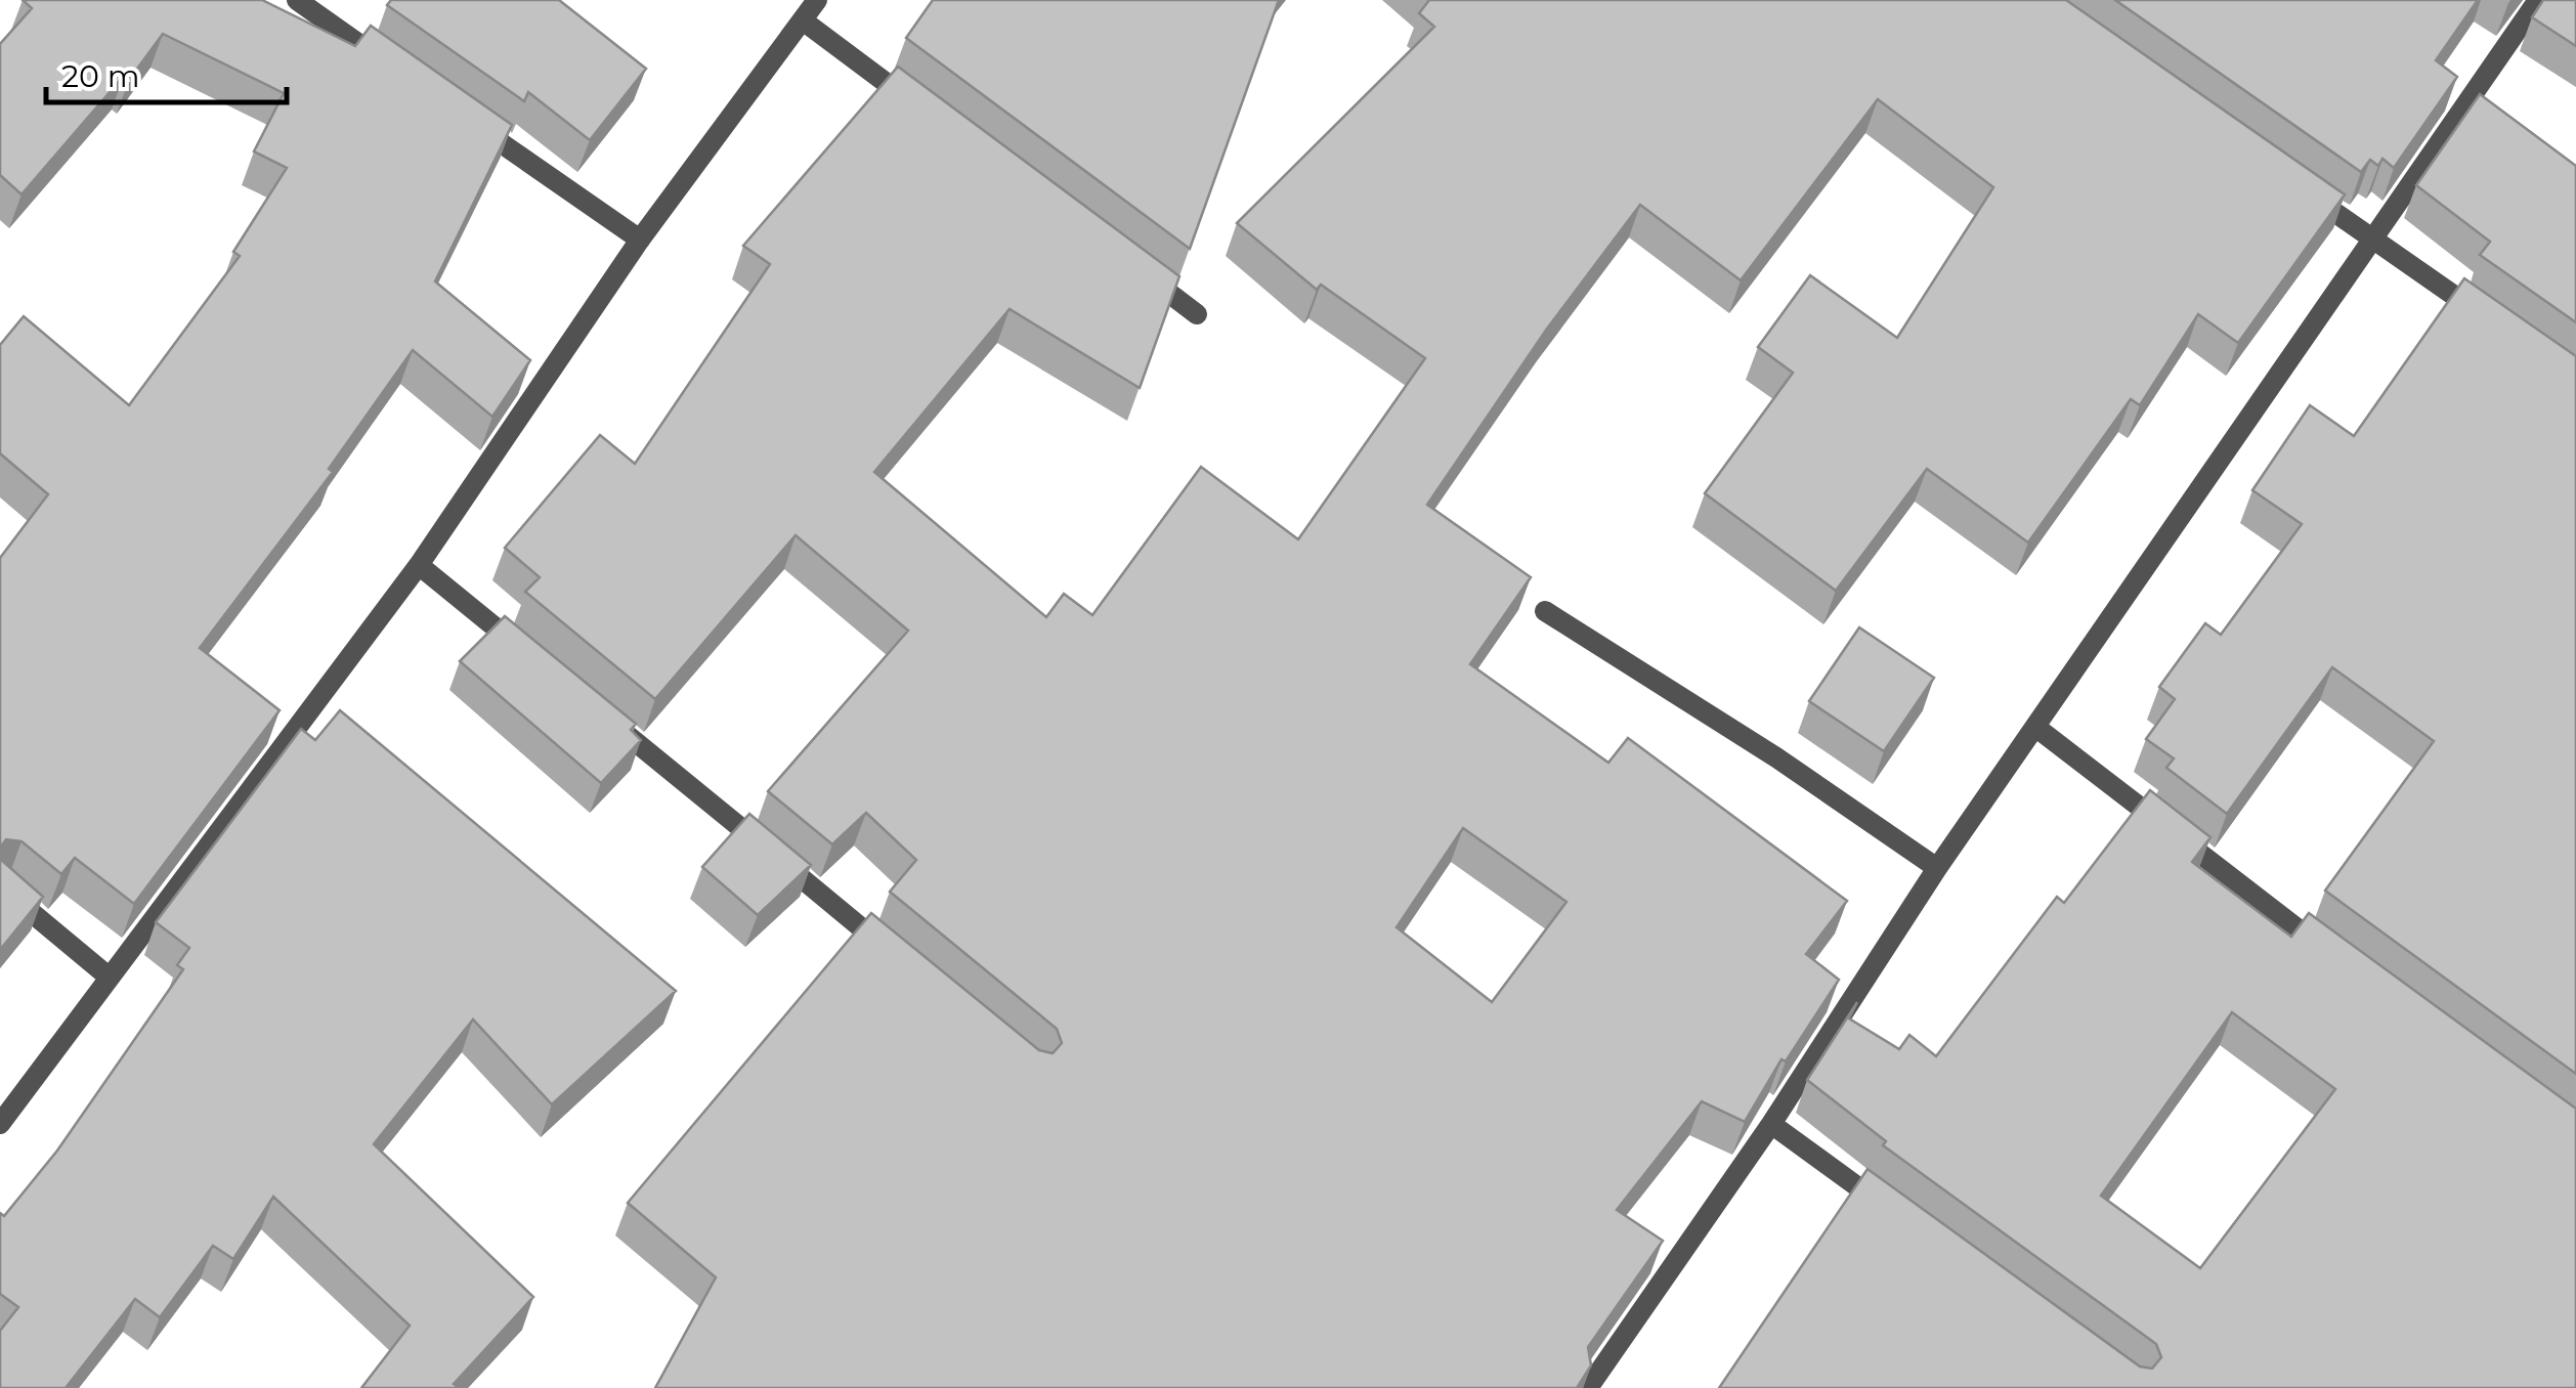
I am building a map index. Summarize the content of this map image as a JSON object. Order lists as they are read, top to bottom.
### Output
{
  "scale_bar": "20 m"
}
